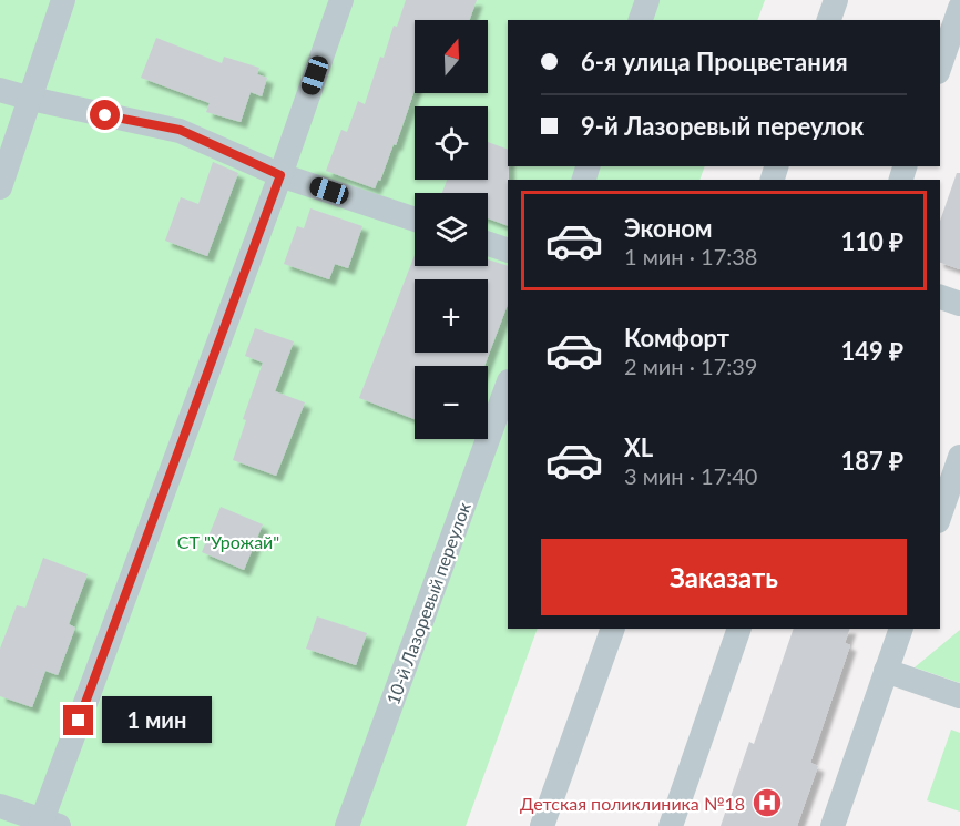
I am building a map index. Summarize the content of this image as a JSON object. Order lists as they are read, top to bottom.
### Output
{
  "streets": {
    "street": ["10-й Лазоревый переулок"]
  },
  "parks": ["СТ \"Урожай\""],
  "places": {
    "hospital": ["Детская поликлиника №18"]
  },
  "north": "top",
  "page": {
    "map_buttons": ["+", "−"],
    "banner": ["6-я улица Процветания", "9-й Лазоревый переулок"],
    "list": [
      {
        "name": "Эконом",
        "note": "1 мин · 17:38",
        "value": "110 ₽"
      },
      {
        "name": "Комфорт",
        "note": "2 мин · 17:39",
        "value": "149 ₽"
      },
      {
        "name": "XL",
        "note": "3 мин · 17:40",
        "value": "187 ₽"
      }
    ],
    "buttons": "Заказать",
    "bubble": "1 мин"
  }
}
